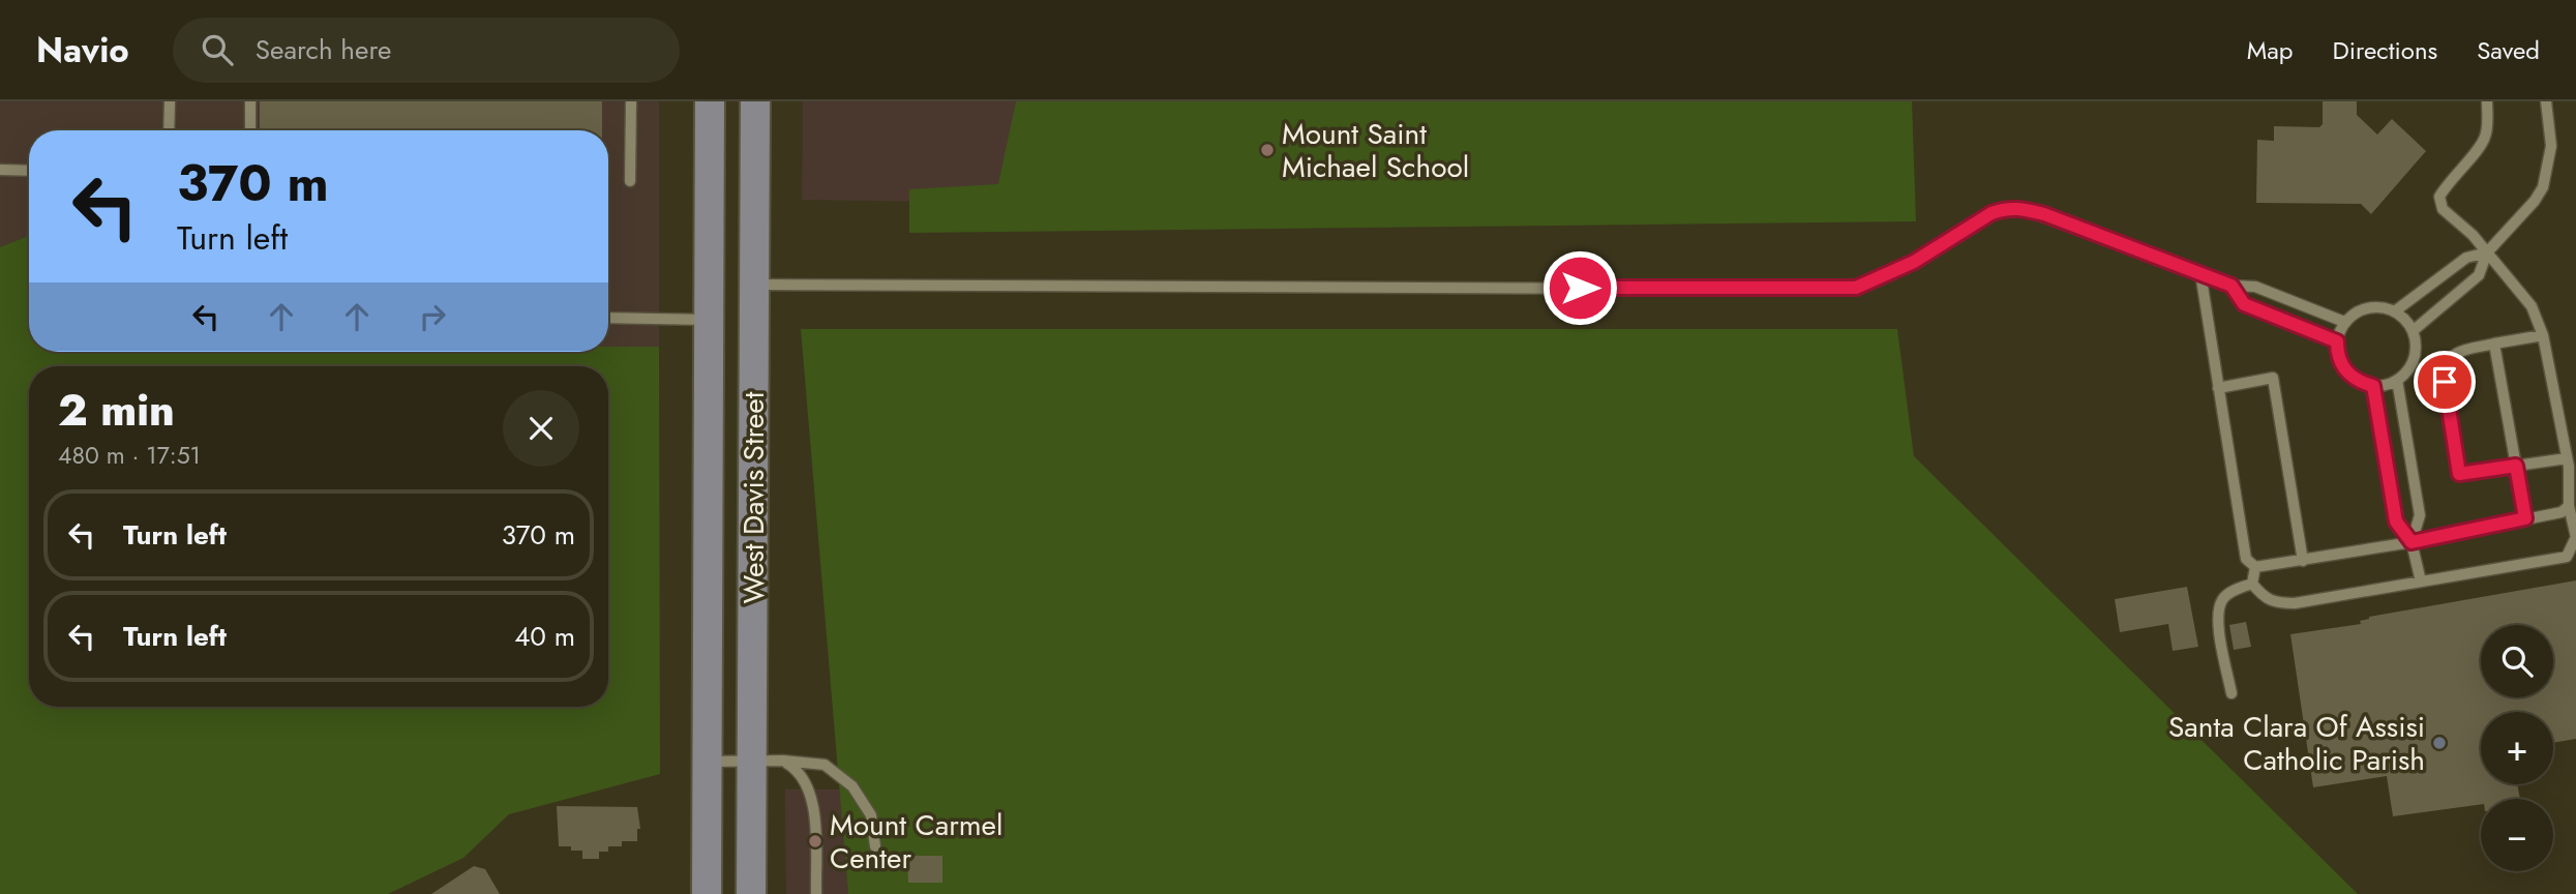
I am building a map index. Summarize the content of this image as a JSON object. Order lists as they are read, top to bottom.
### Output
{
  "streets": {
    "main road": ["West Davis Street"]
  },
  "places": ["Mount Saint Michael School", "Santa Clara Of Assisi Catholic Parish", "Mount Carmel Center"],
  "page": {
    "header": "Navio",
    "search": "Search here",
    "nav": ["Map", "Directions", "Saved"],
    "turn": ["370 m", "Turn left"],
    "heading": ["2 min", "480 m · 17:51"],
    "list": [
      {
        "name": "Turn left",
        "value": "370 m"
      },
      {
        "name": "Turn left",
        "value": "40 m"
      }
    ],
    "map_buttons": ["+", "−"]
  }
}
